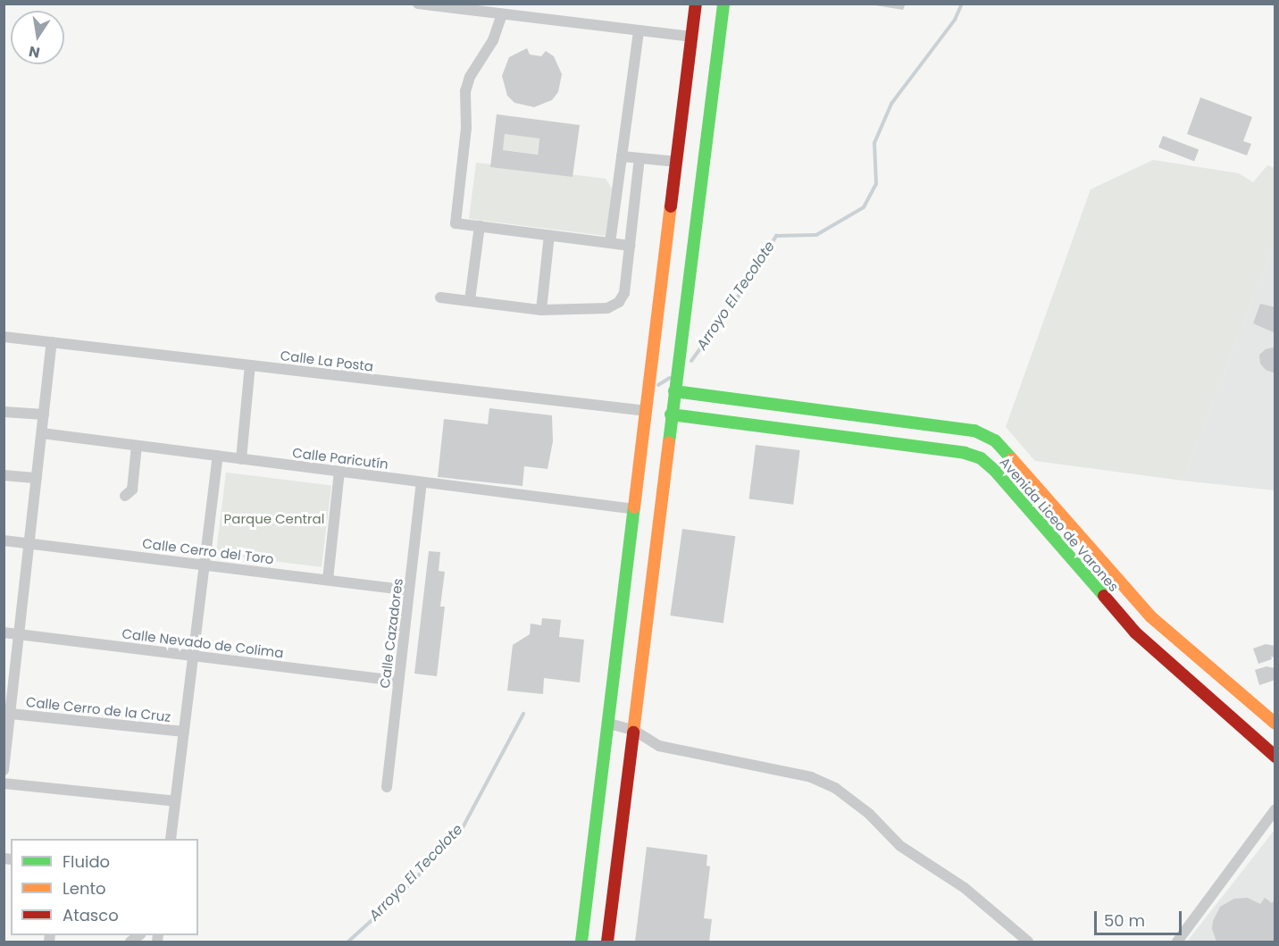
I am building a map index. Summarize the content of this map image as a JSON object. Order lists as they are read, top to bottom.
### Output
{
  "streets": {
    "main road": ["Avenida Liceo de Varones"],
    "street": [
      "Calle La Posta",
      "Calle Paricutín",
      "Calle Cerro del Toro",
      "Calle Cazadores",
      "Calle Nevado de Colima",
      "Calle Cerro de la Cruz"
    ]
  },
  "crossings": [
    ["Calle Paricutín", "Calle Cazadores"],
    ["Calle Cerro del Toro", "Calle Cazadores"],
    ["Calle Cazadores", "Calle Nevado de Colima"]
  ],
  "water": ["Arroyo El Tecolote"],
  "parks": ["Parque Central"],
  "legend": ["Fluido", "Lento", "Atasco"],
  "scale_bar": "50 m",
  "north": "bottom"
}
